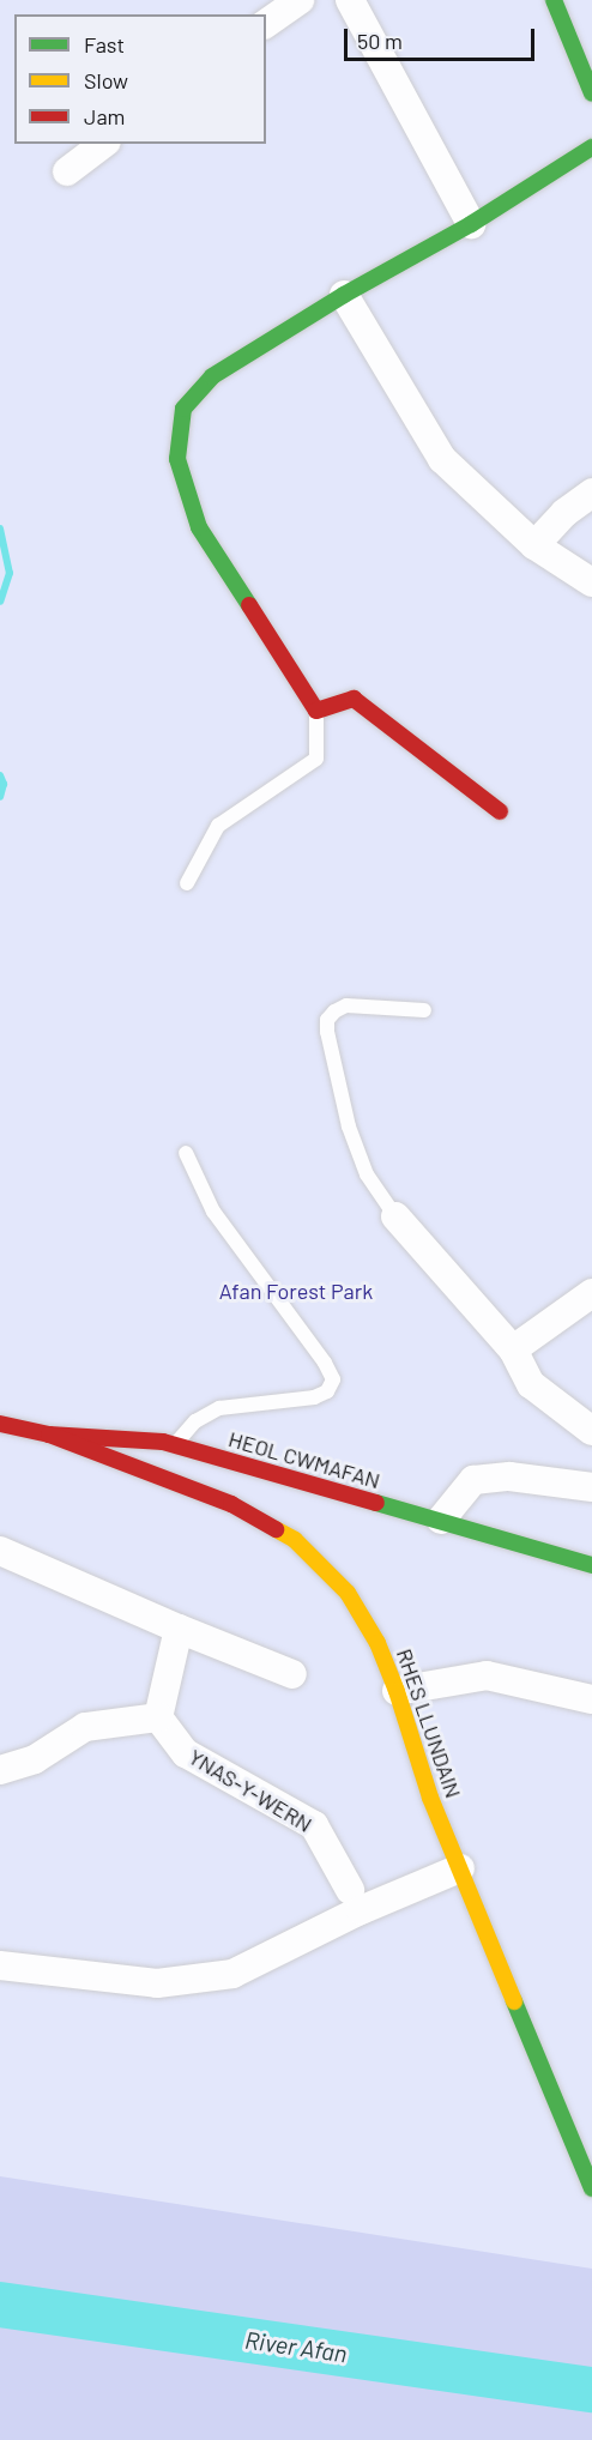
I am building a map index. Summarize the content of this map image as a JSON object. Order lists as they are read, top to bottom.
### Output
{
  "streets": {
    "street": ["HEOL CWMAFAN", "RHES LLUNDAIN", "YNAS-Y-WERN"]
  },
  "crossings": [
    ["HEOL CWMAFAN", "RHES LLUNDAIN"]
  ],
  "water": ["River Afan"],
  "parks": ["Afan Forest Park"],
  "legend": ["Fast", "Slow", "Jam"],
  "scale_bar": "50 m"
}
